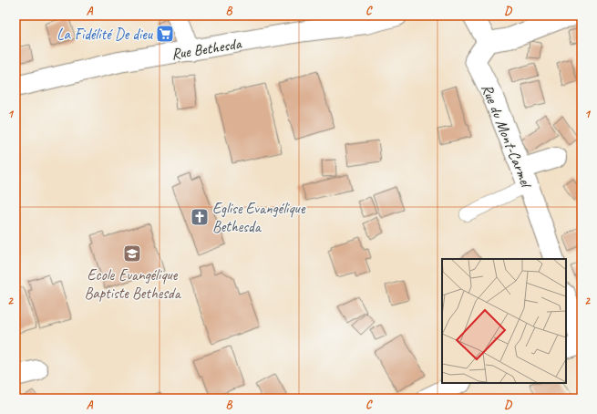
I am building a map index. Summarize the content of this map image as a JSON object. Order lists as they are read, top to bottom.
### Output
{
  "streets": {
    "street": ["Rue Bethesda", "Rue du Mont-Carmel"]
  },
  "places": {
    "supermarket": ["La Fidélité De dieu"],
    "church": ["Eglise Evangélique Bethesda"],
    "school or university": ["Ecole Evangélique Baptiste Bethesda"]
  },
  "grid": {
    "columns": [
      "A",
      "B",
      "C",
      "D"
    ],
    "rows": ["1", "2"]
  }
}
